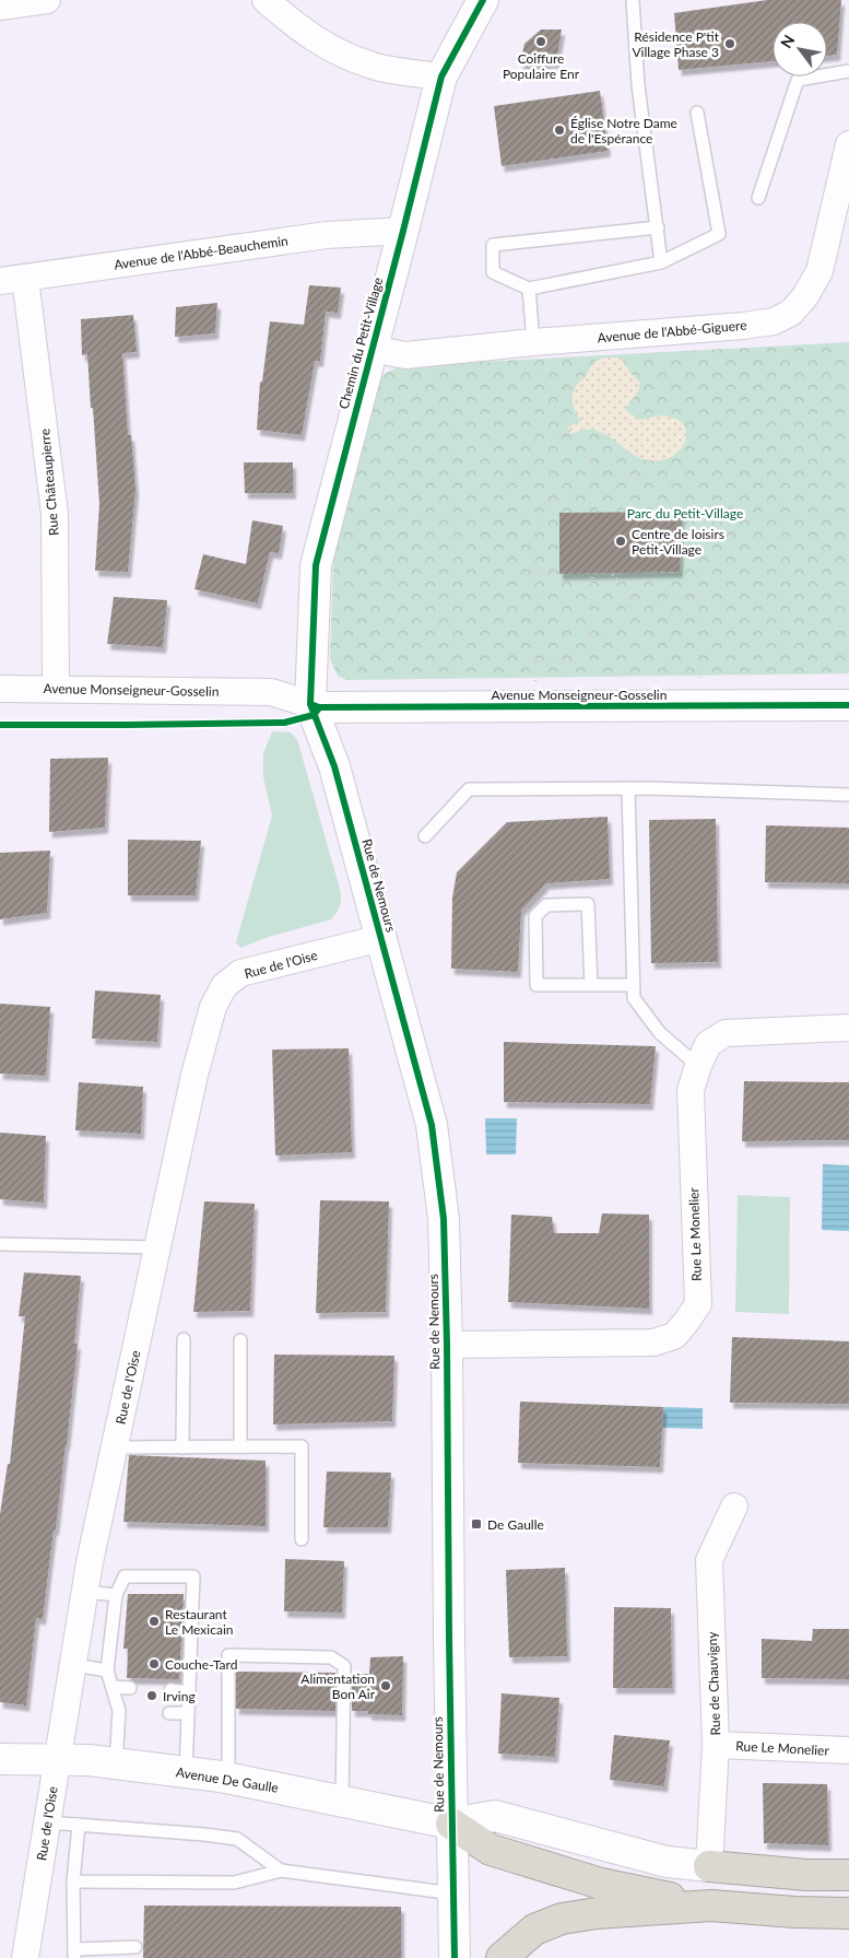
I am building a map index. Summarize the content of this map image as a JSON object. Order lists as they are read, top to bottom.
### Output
{
  "streets": {
    "street": [
      "Avenue de l'Abbé-Beauchemin",
      "Avenue de l'Abbé-Giguere",
      "Chemin du Petit-Village",
      "Rue Châteaupierre",
      "Avenue Monseigneur-Gosselin",
      "Rue de Nemours",
      "Rue de l'Oise",
      "Rue Le Monelier",
      "Rue de Chauvigny",
      "Avenue De Gaulle"
    ]
  },
  "crossings": [
    ["Avenue de l'Abbé-Beauchemin", "Chemin du Petit-Village"],
    ["Avenue de l'Abbé-Beauchemin", "Rue Châteaupierre"],
    ["Avenue de l'Abbé-Giguere", "Chemin du Petit-Village"],
    ["Chemin du Petit-Village", "Avenue Monseigneur-Gosselin"],
    ["Chemin du Petit-Village", "Rue de Nemours"],
    ["Rue Châteaupierre", "Avenue Monseigneur-Gosselin"],
    ["Avenue Monseigneur-Gosselin", "Rue de Nemours"],
    ["Rue de Nemours", "Rue de l'Oise"],
    ["Rue de Nemours", "Rue Le Monelier"],
    ["Rue de Nemours", "Avenue De Gaulle"],
    ["Rue de l'Oise", "Avenue De Gaulle"],
    ["Rue Le Monelier", "Rue de Chauvigny"]
  ],
  "parks": ["Parc du Petit-Village"],
  "places": {
    "other": [
      "Coiffure Populaire Enr",
      "Résidence P'tit Village Phase 3",
      "Église Notre Dame de l'Espérance",
      "Centre de loisirs Petit-Village",
      "Restaurant Le Mexicain",
      "Couche-Tard",
      "Alimentation Bon Air",
      "Irving"
    ],
    "transit": ["De Gaulle"]
  },
  "north": "top left"
}
